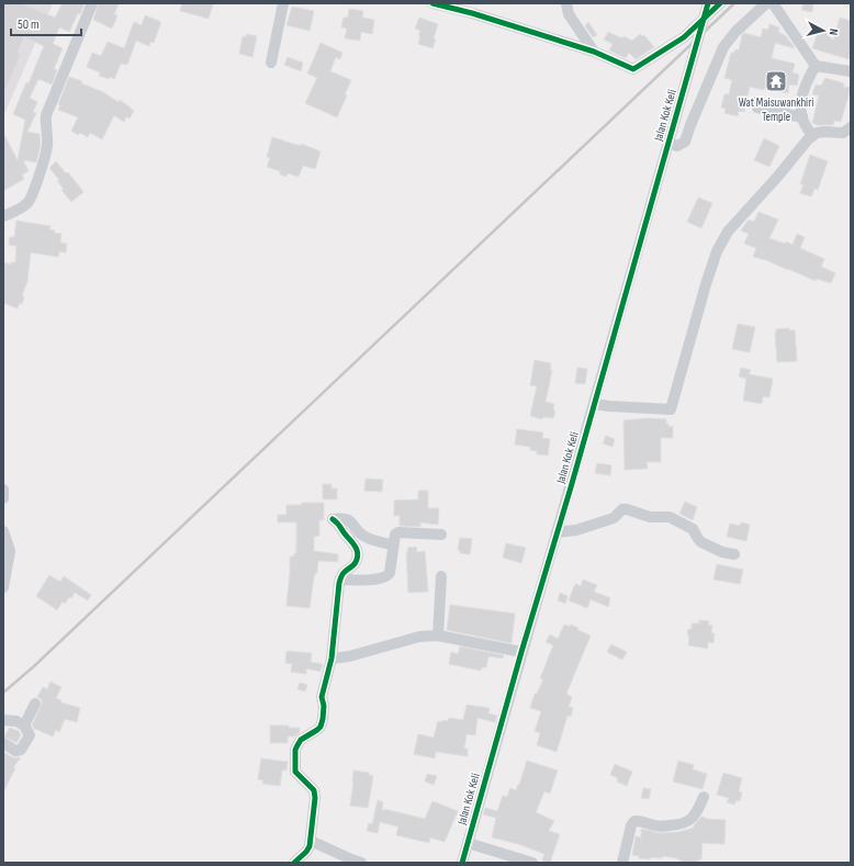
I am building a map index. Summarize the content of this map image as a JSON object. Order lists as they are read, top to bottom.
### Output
{
  "streets": {
    "street": ["Jalan Kok Keli"]
  },
  "places": {
    "temple": ["Wat Maisuwankhiri Temple"]
  },
  "scale_bar": "50 m",
  "north": "right"
}
